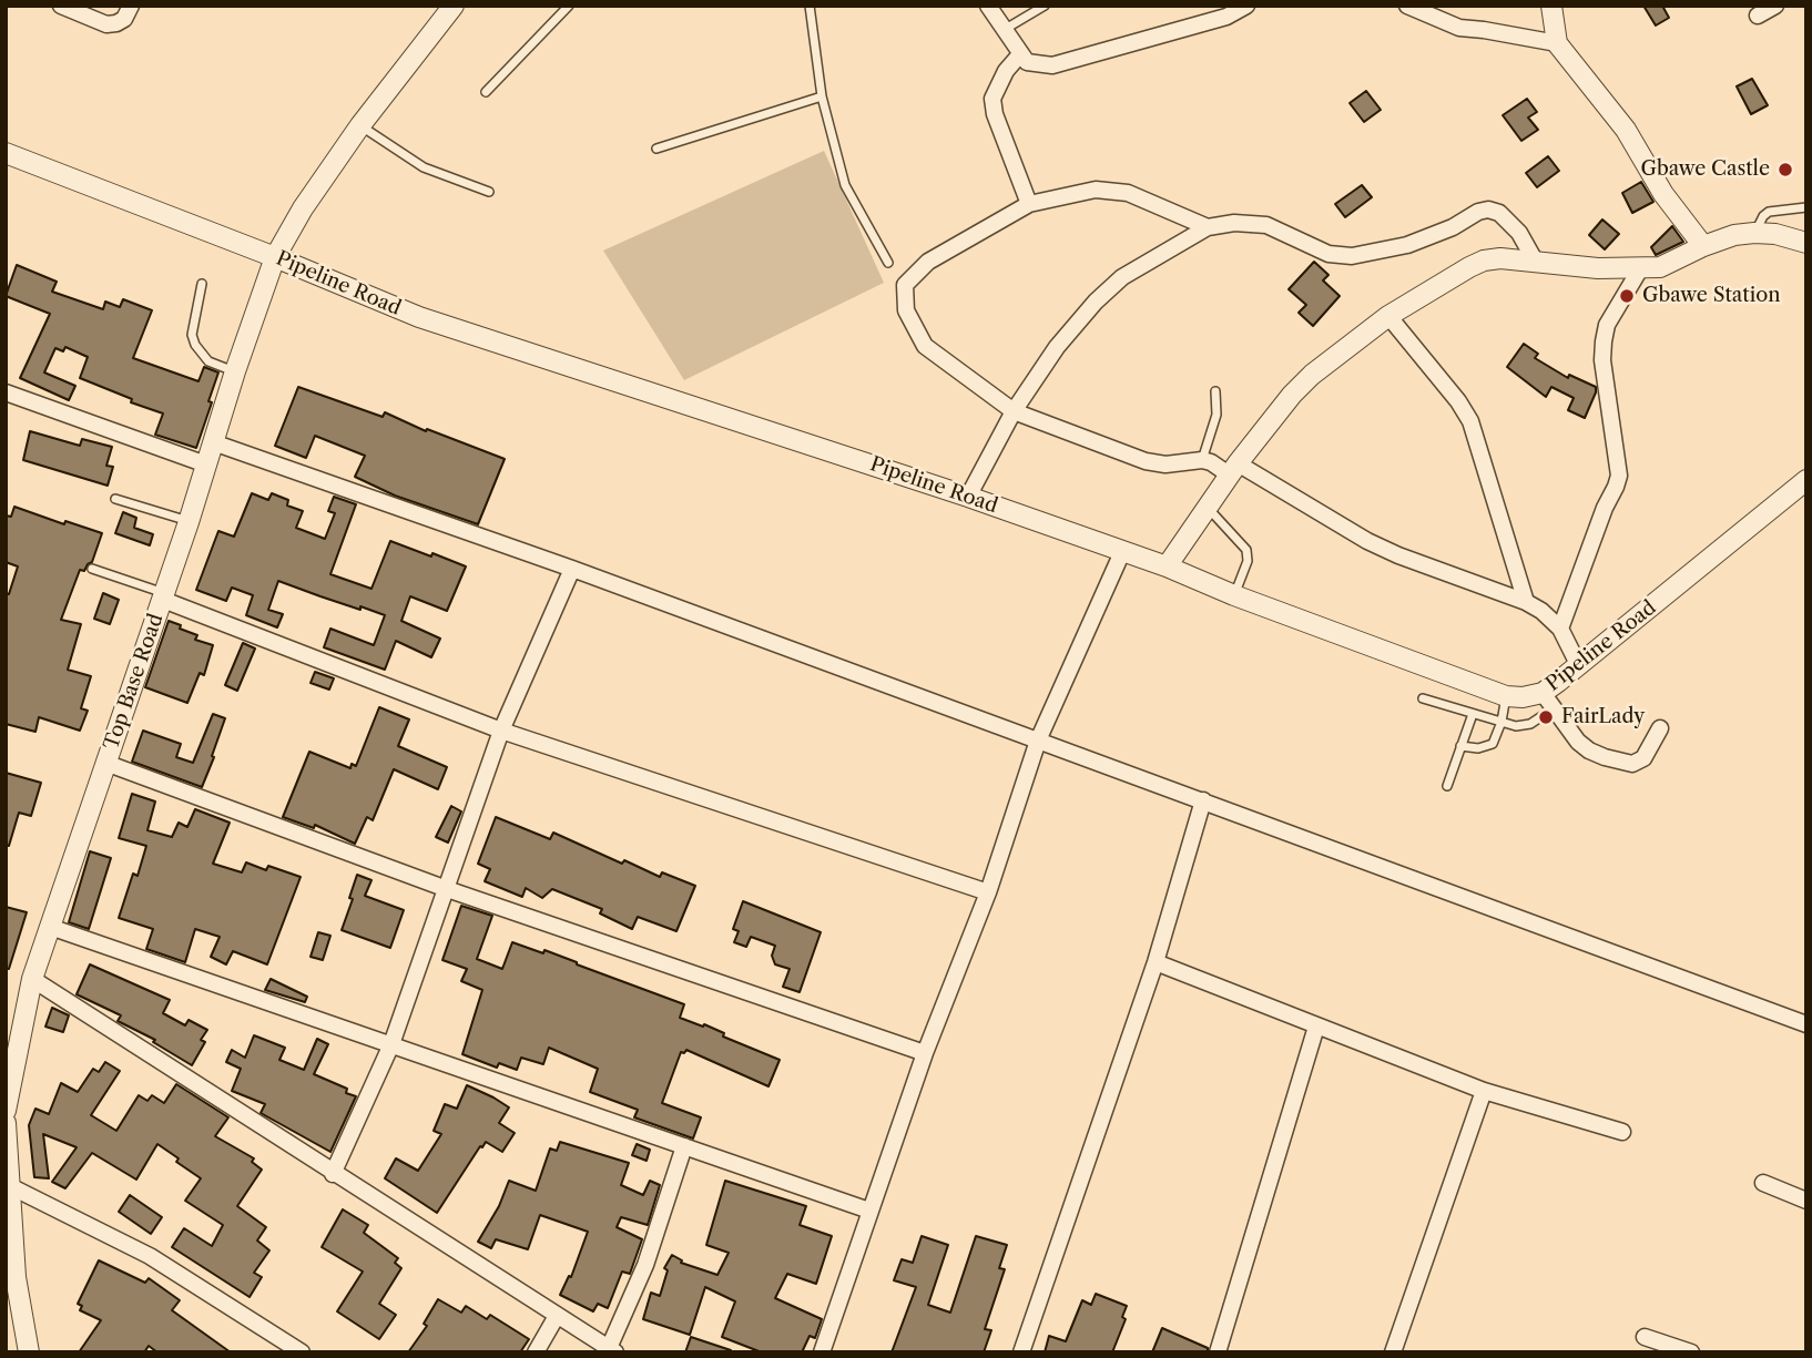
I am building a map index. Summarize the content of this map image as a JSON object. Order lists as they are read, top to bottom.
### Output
{
  "streets": {
    "street": ["Pipeline Road", "Top Base Road"]
  },
  "crossings": [
    ["Pipeline Road", "Top Base Road"]
  ],
  "places": ["Gbawe Castle", "Gbawe Station", "FairLady"]
}
